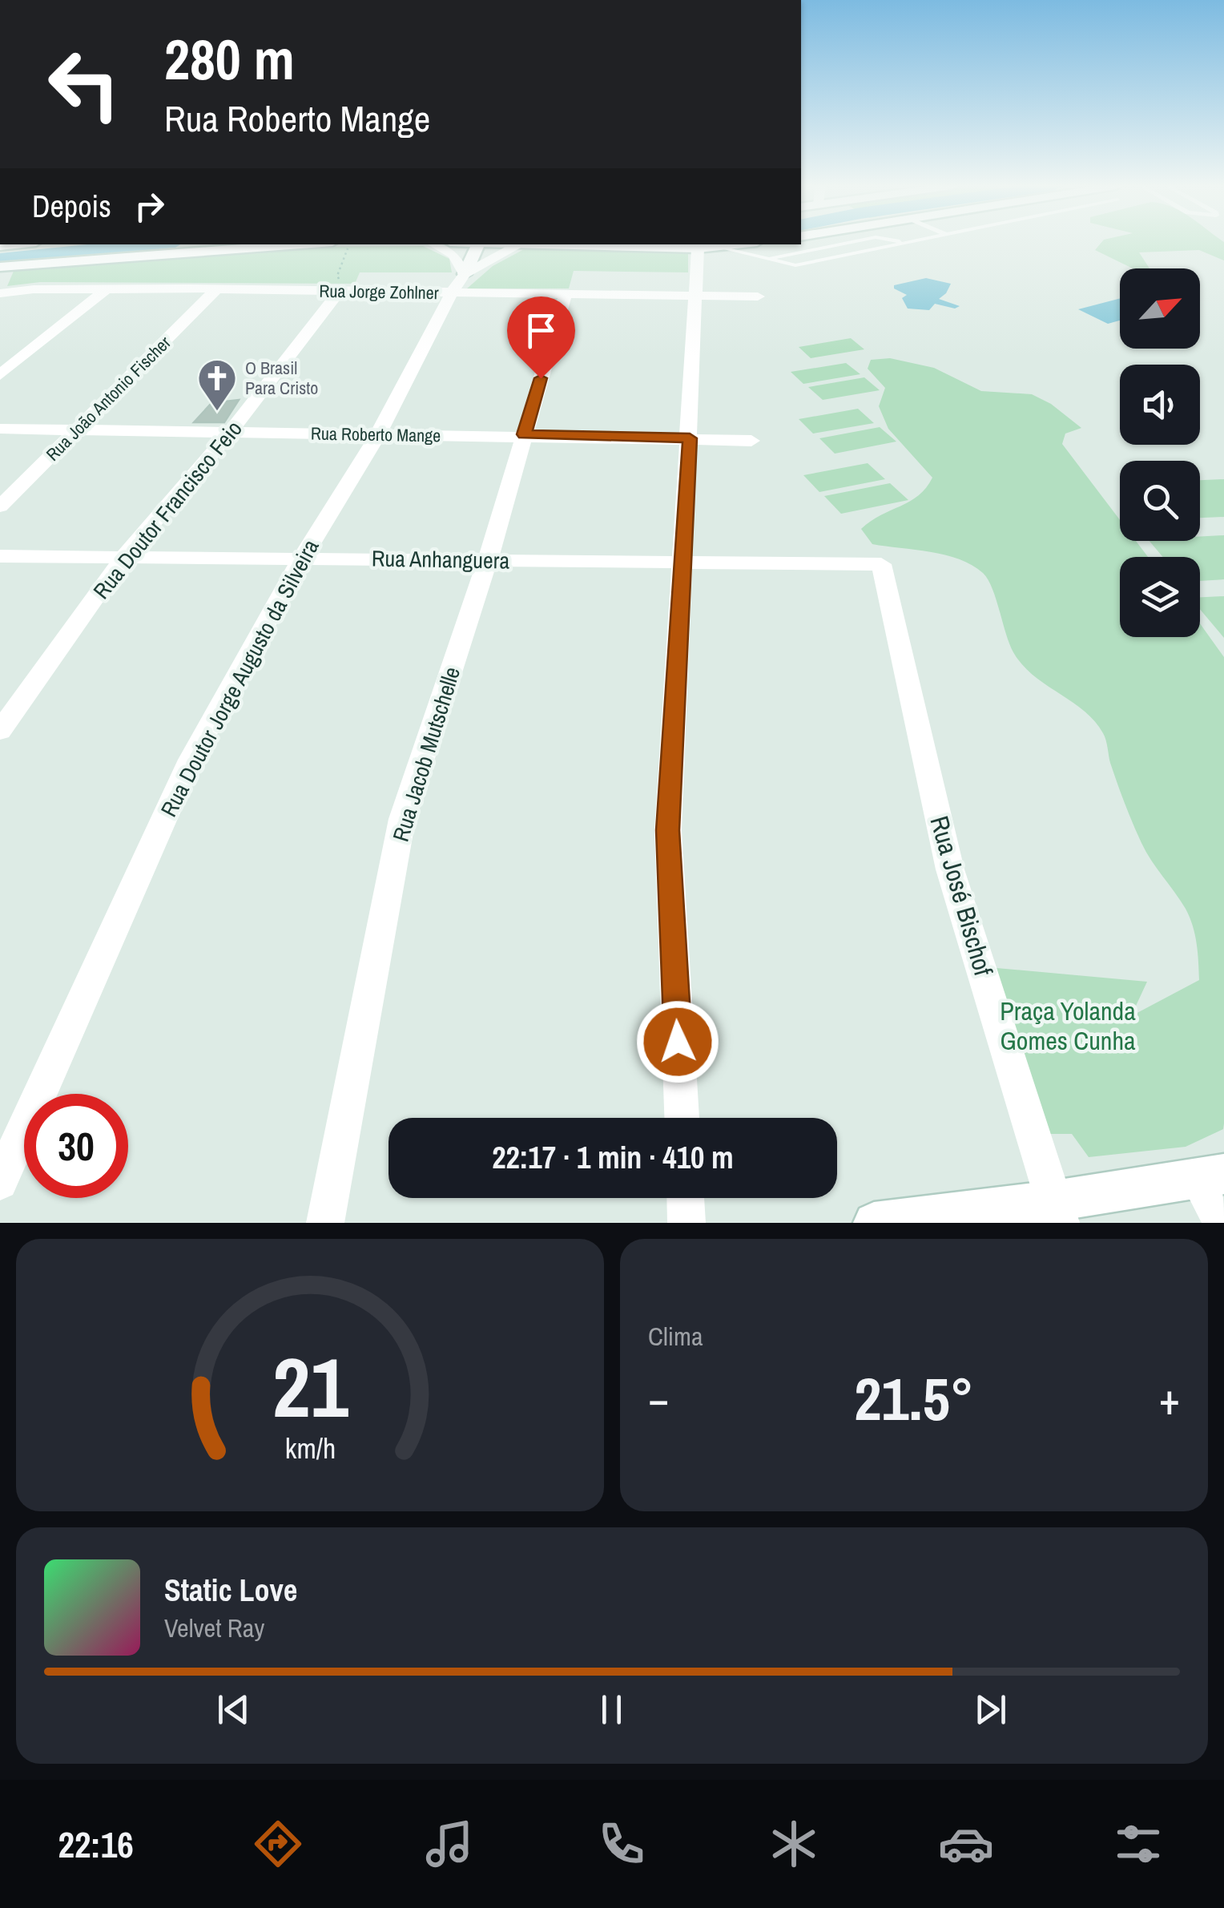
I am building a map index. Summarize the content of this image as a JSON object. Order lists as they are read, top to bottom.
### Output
{
  "streets": {
    "street": [
      "Rua Jorge Zohlner",
      "Rua João Antonio Fischer",
      "Rua Roberto Mange",
      "Rua Doutor Francisco Feio",
      "Rua Anhanguera",
      "Rua Doutor Jorge Augusto da Silveira",
      "Rua Jacob Mutschelle",
      "Rua José Bischof"
    ]
  },
  "crossings": [
    ["Rua Jorge Zohlner", "Rua João Antonio Fischer"],
    ["Rua Jorge Zohlner", "Rua Doutor Francisco Feio"],
    ["Rua Jorge Zohlner", "Rua Doutor Jorge Augusto da Silveira"],
    ["Rua Jorge Zohlner", "Rua Jacob Mutschelle"],
    ["Rua João Antonio Fischer", "Rua Roberto Mange"],
    ["Rua Roberto Mange", "Rua Doutor Francisco Feio"],
    ["Rua Roberto Mange", "Rua Doutor Jorge Augusto da Silveira"],
    ["Rua Roberto Mange", "Rua Jacob Mutschelle"],
    ["Rua Doutor Francisco Feio", "Rua Anhanguera"],
    ["Rua Anhanguera", "Rua Doutor Jorge Augusto da Silveira"],
    ["Rua Anhanguera", "Rua Jacob Mutschelle"],
    ["Rua Anhanguera", "Rua José Bischof"]
  ],
  "parks": ["Praça Yolanda Gomes Cunha"],
  "places": {
    "church": ["O Brasil Para Cristo"]
  },
  "north": "top right",
  "page": {
    "turn": ["280 m", "Rua Roberto Mange"],
    "then": "Depois",
    "limit": "30",
    "trip": "22:17 · 1 min · 410 m",
    "tile": "Clima",
    "heat": ["−", "21.5°", "+"],
    "song": ["Static Love", "Velvet Ray"],
    "tabs": "22:16",
    "gauge": ["21", "km/h"]
  }
}
